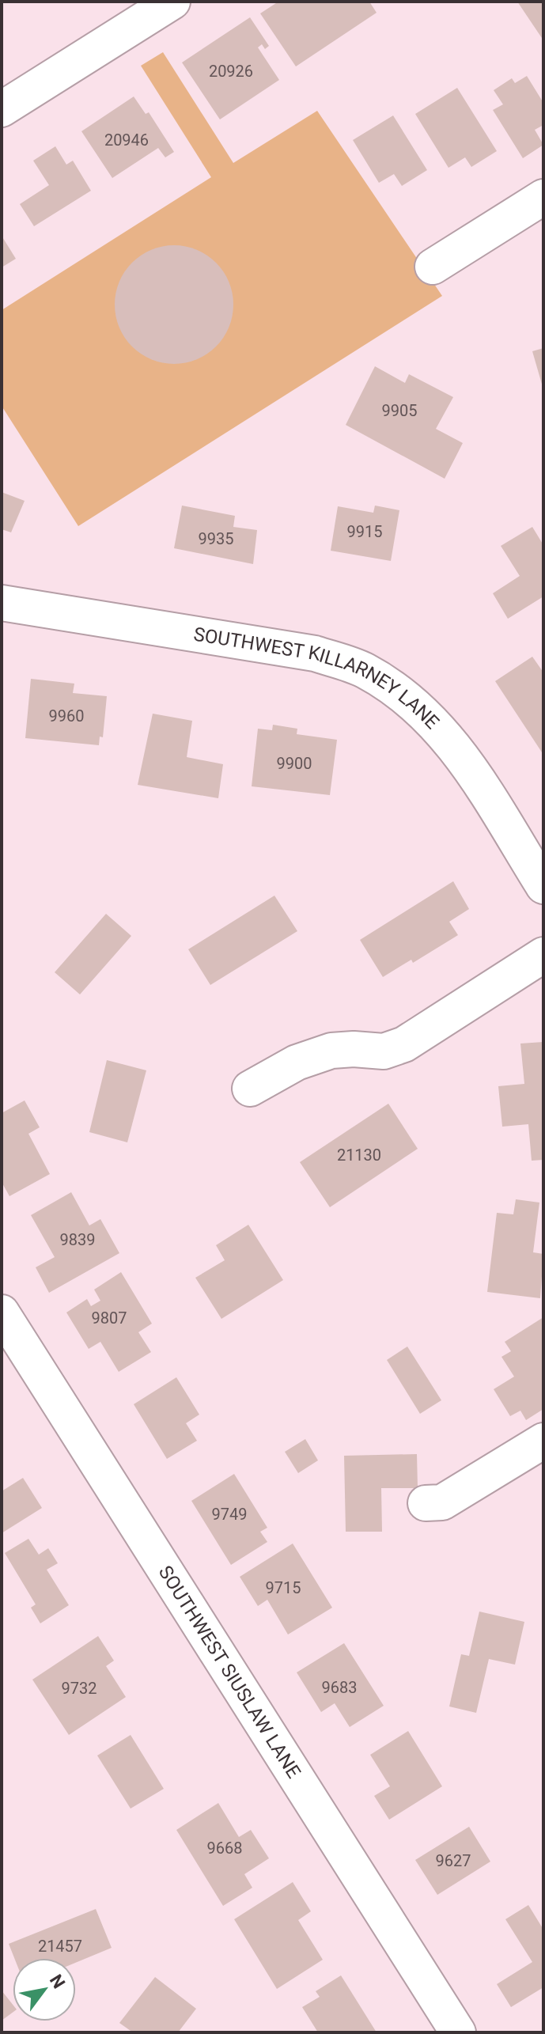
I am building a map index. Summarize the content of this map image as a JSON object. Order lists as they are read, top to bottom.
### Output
{
  "streets": {
    "street": ["SOUTHWEST KILLARNEY LANE", "SOUTHWEST SIUSLAW LANE"]
  },
  "house_numbers": [
    "20926",
    "20946",
    "9905",
    "9915",
    "9935",
    "9960",
    "9900",
    "21130",
    "9839",
    "9807",
    "9749",
    "9715",
    "9683",
    "9732",
    "9668",
    "9627",
    "21457"
  ],
  "north": "top right"
}
